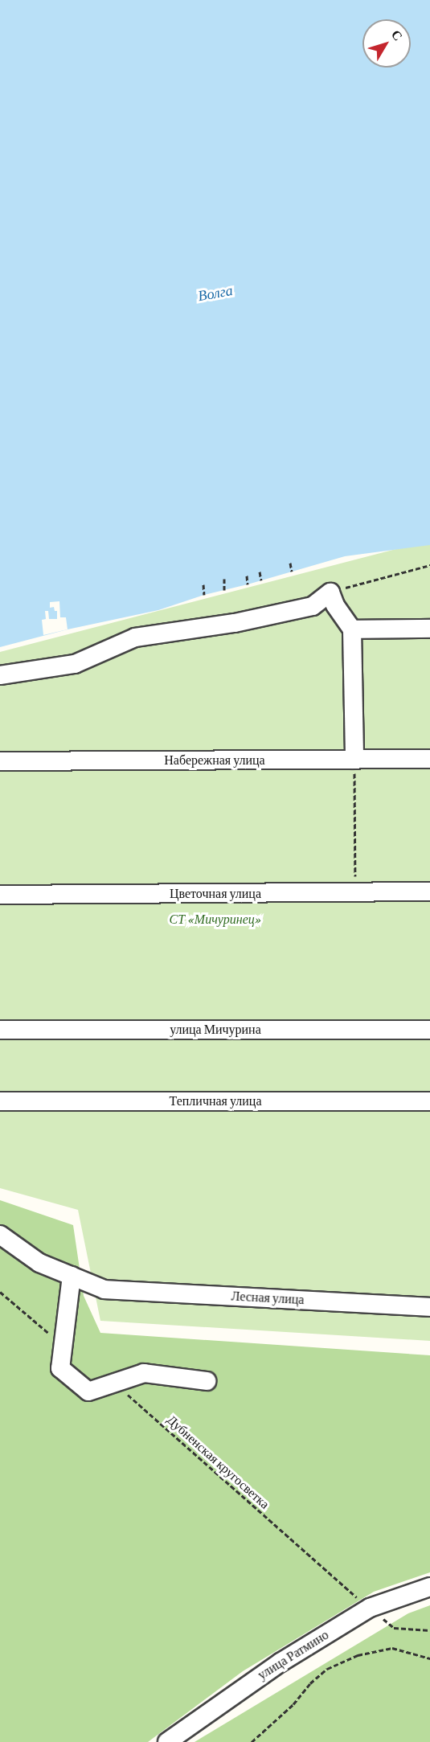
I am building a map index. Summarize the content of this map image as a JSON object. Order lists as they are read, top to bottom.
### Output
{
  "streets": {
    "street": [
      "Набережная улица",
      "Цветочная улица",
      "улица Мичурина",
      "Тепличная улица",
      "Лесная улица",
      "улица Ратмино"
    ],
    "path": ["Дубненская кругосветка"]
  },
  "crossings": [
    ["Дубненская кругосветка", "улица Ратмино"]
  ],
  "water": ["Волга"],
  "parks": ["СТ «Мичуринец»"],
  "north": "top right"
}
